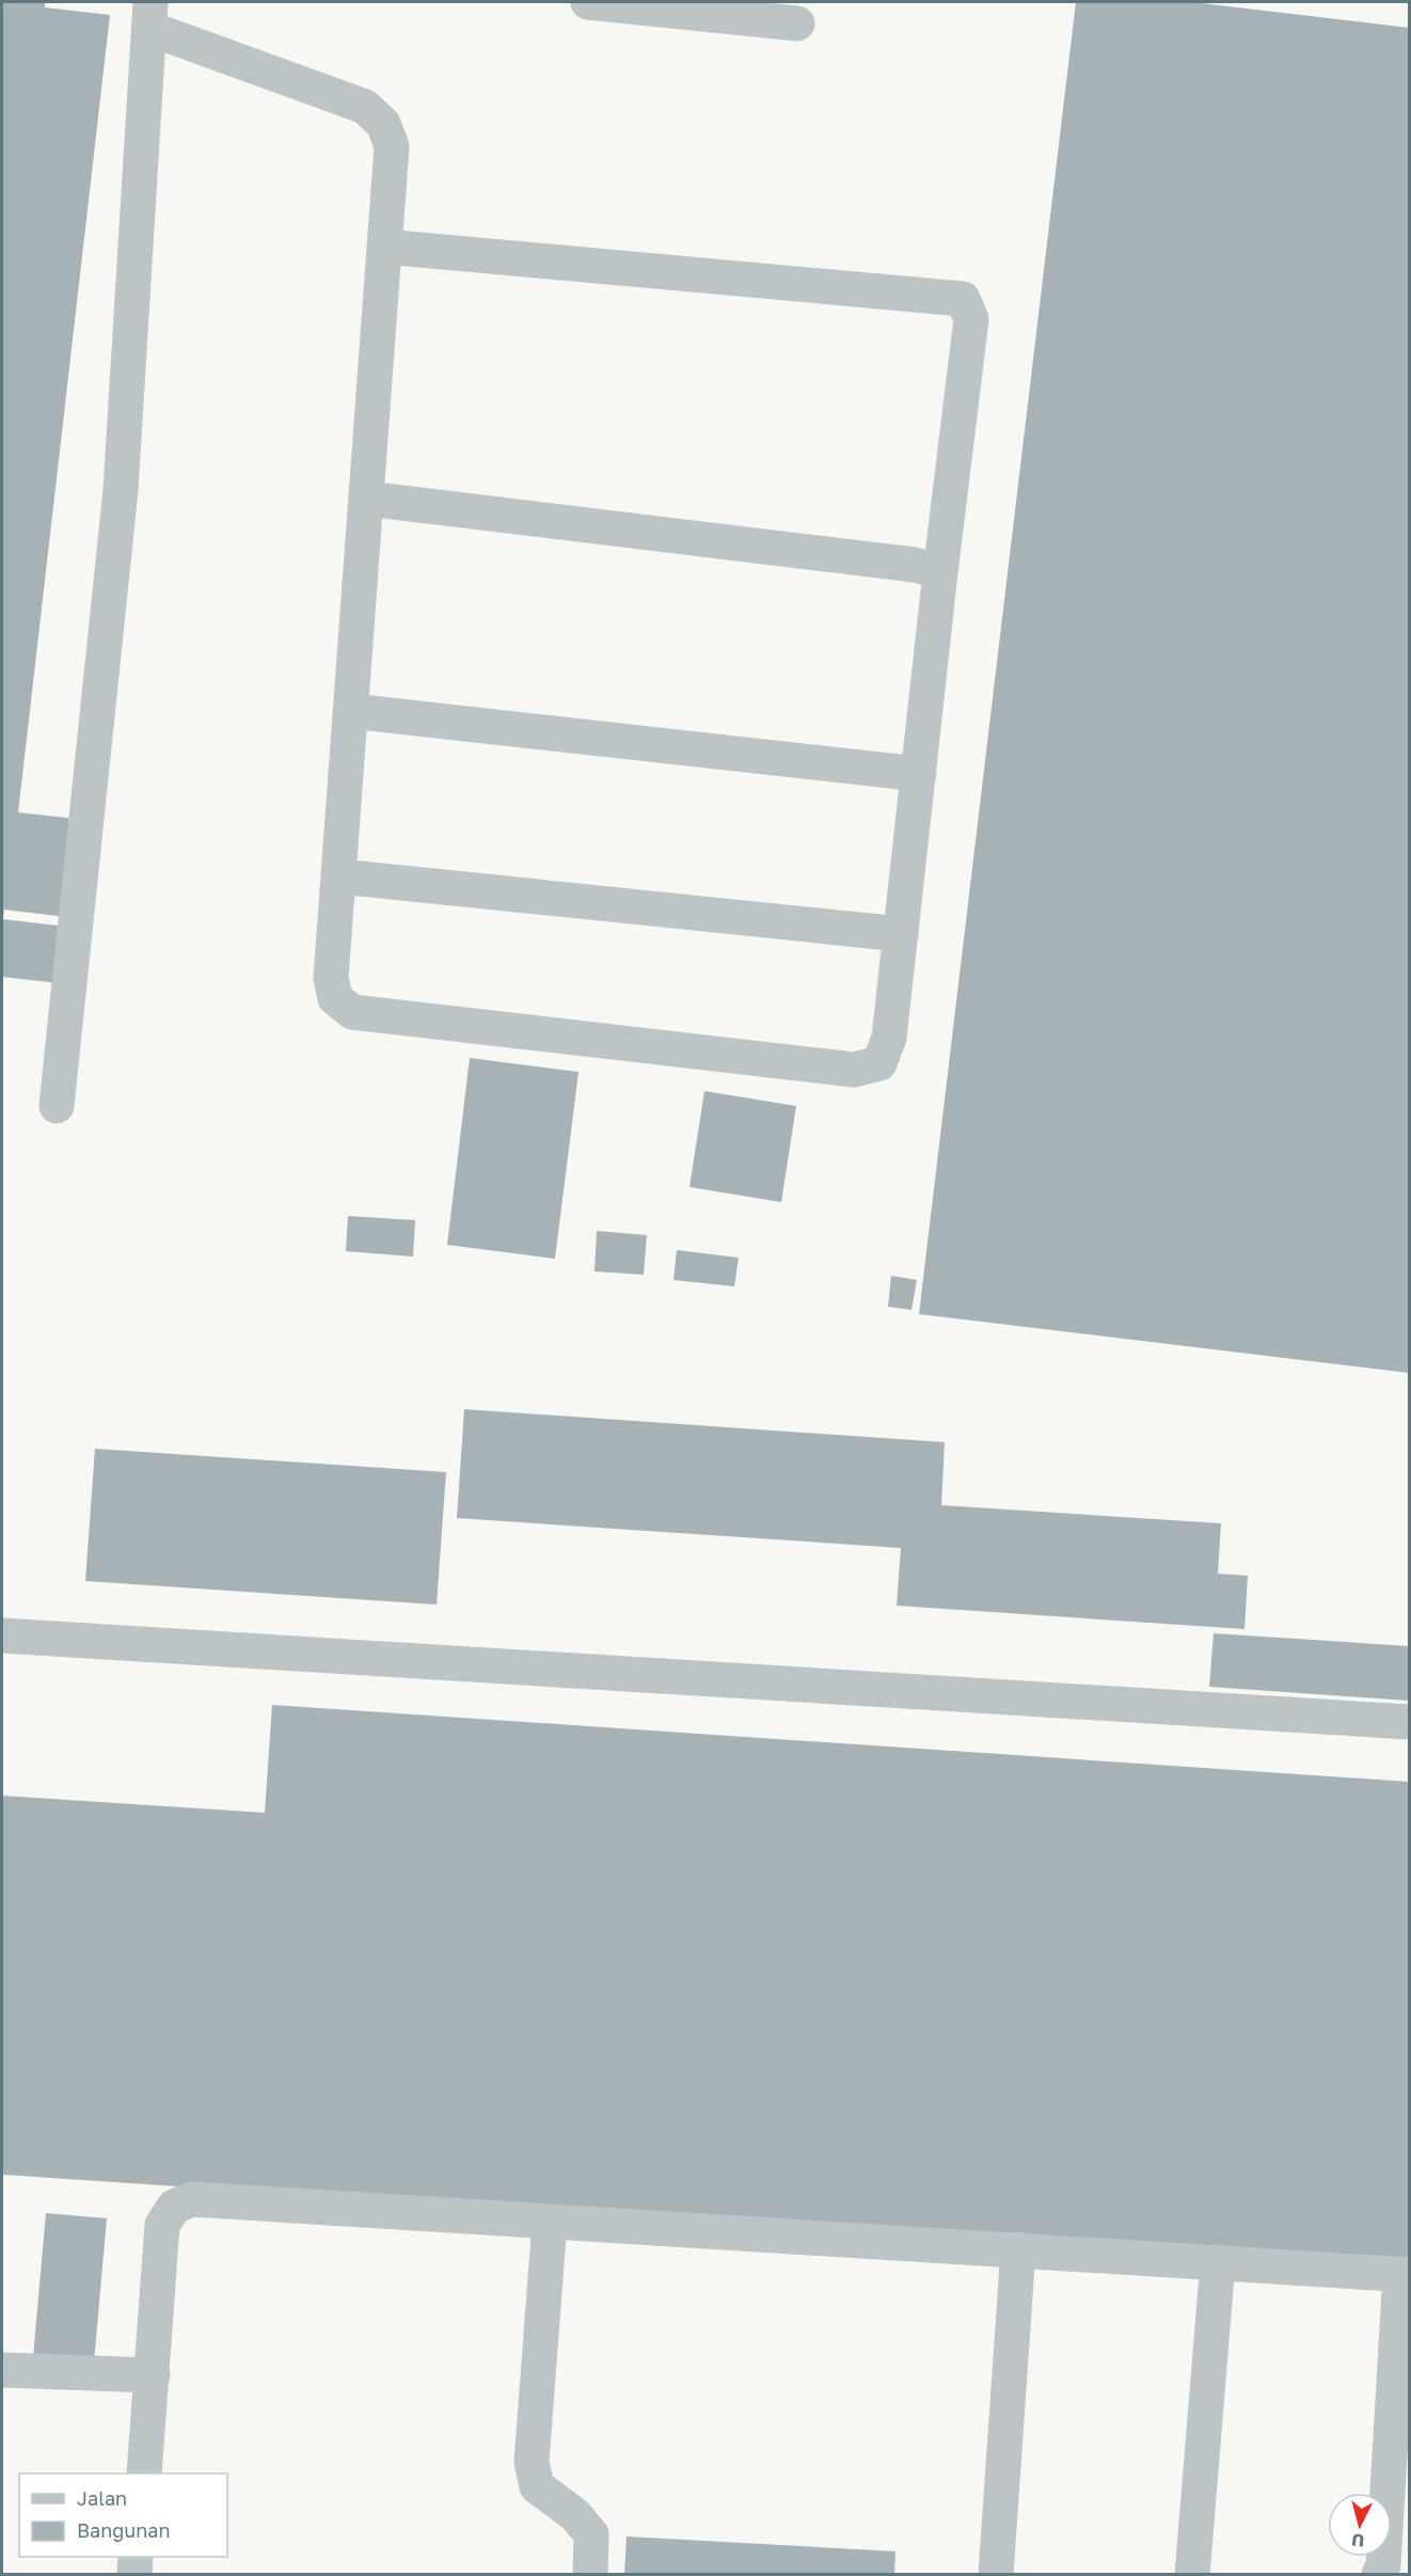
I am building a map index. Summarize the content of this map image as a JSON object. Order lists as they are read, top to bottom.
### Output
{
  "legend": ["Jalan", "Bangunan"],
  "north": "bottom"
}
